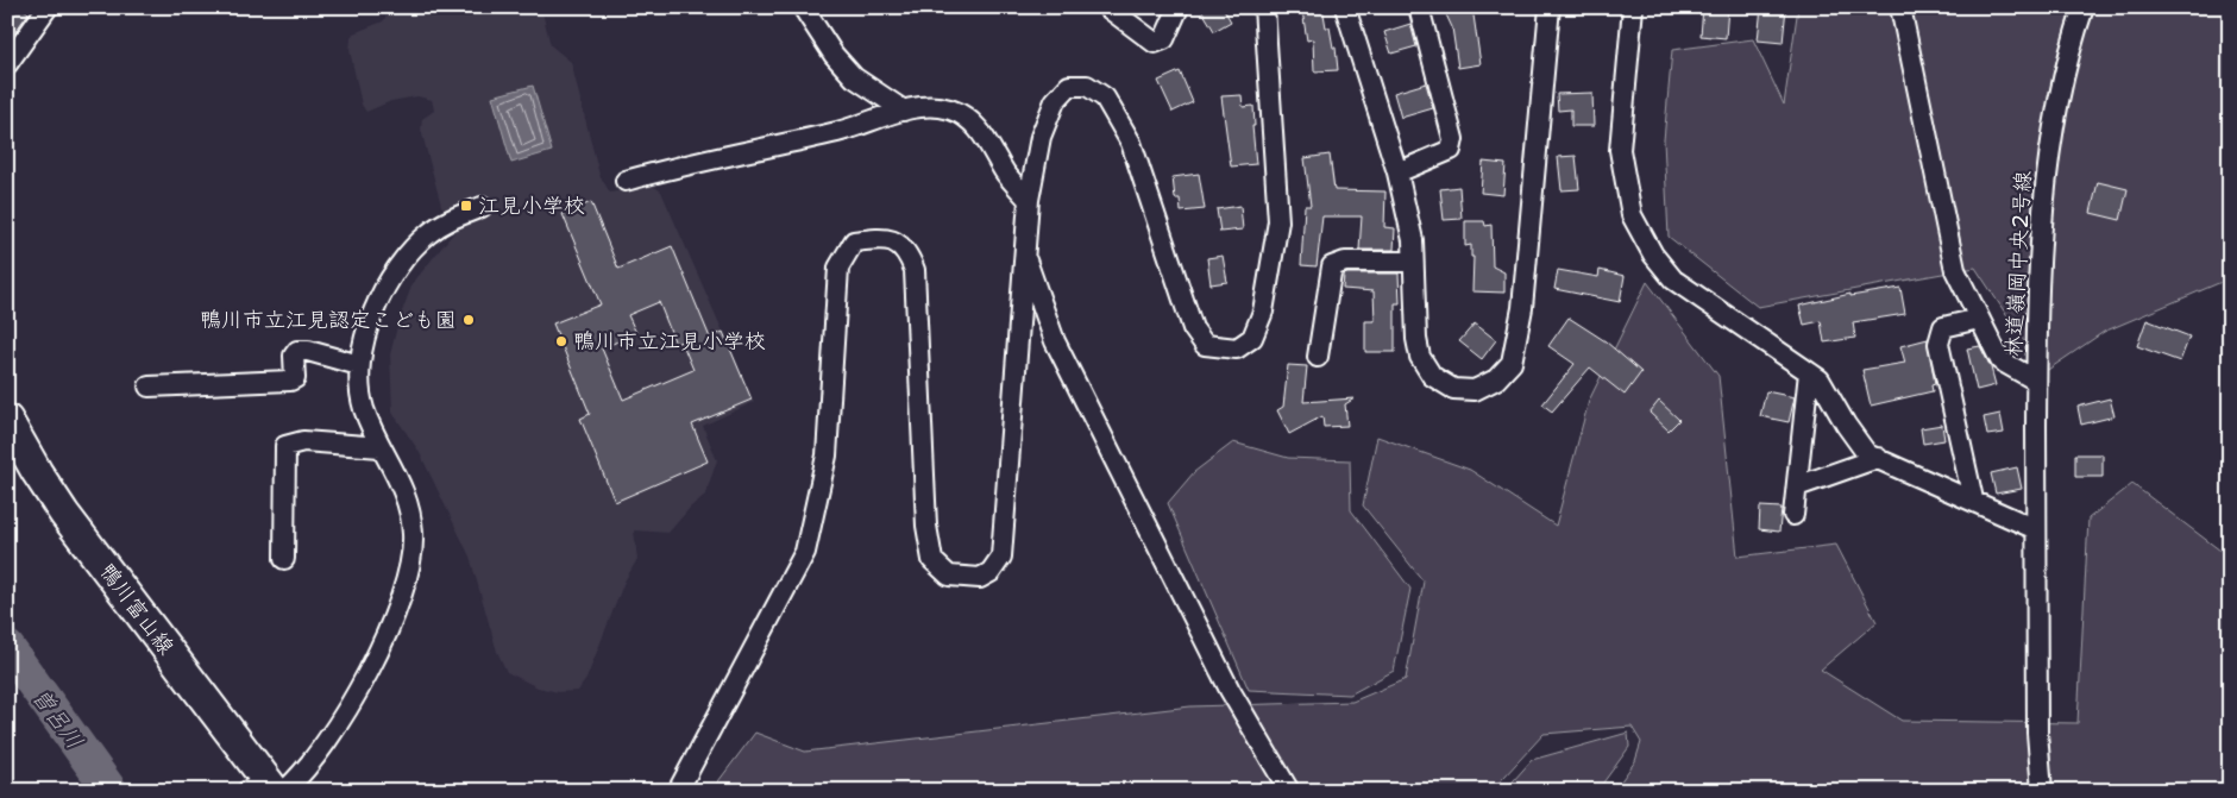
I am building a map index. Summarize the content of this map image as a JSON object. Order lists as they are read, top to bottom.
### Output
{
  "streets": {
    "main road": ["鴨川富山線"],
    "street": ["林道嶺岡中央2号線"]
  },
  "water": ["曽呂川"],
  "places": {
    "transit": ["江見小学校"],
    "other": ["鴨川市立江見認定こども園", "鴨川市立江見小学校"]
  }
}
